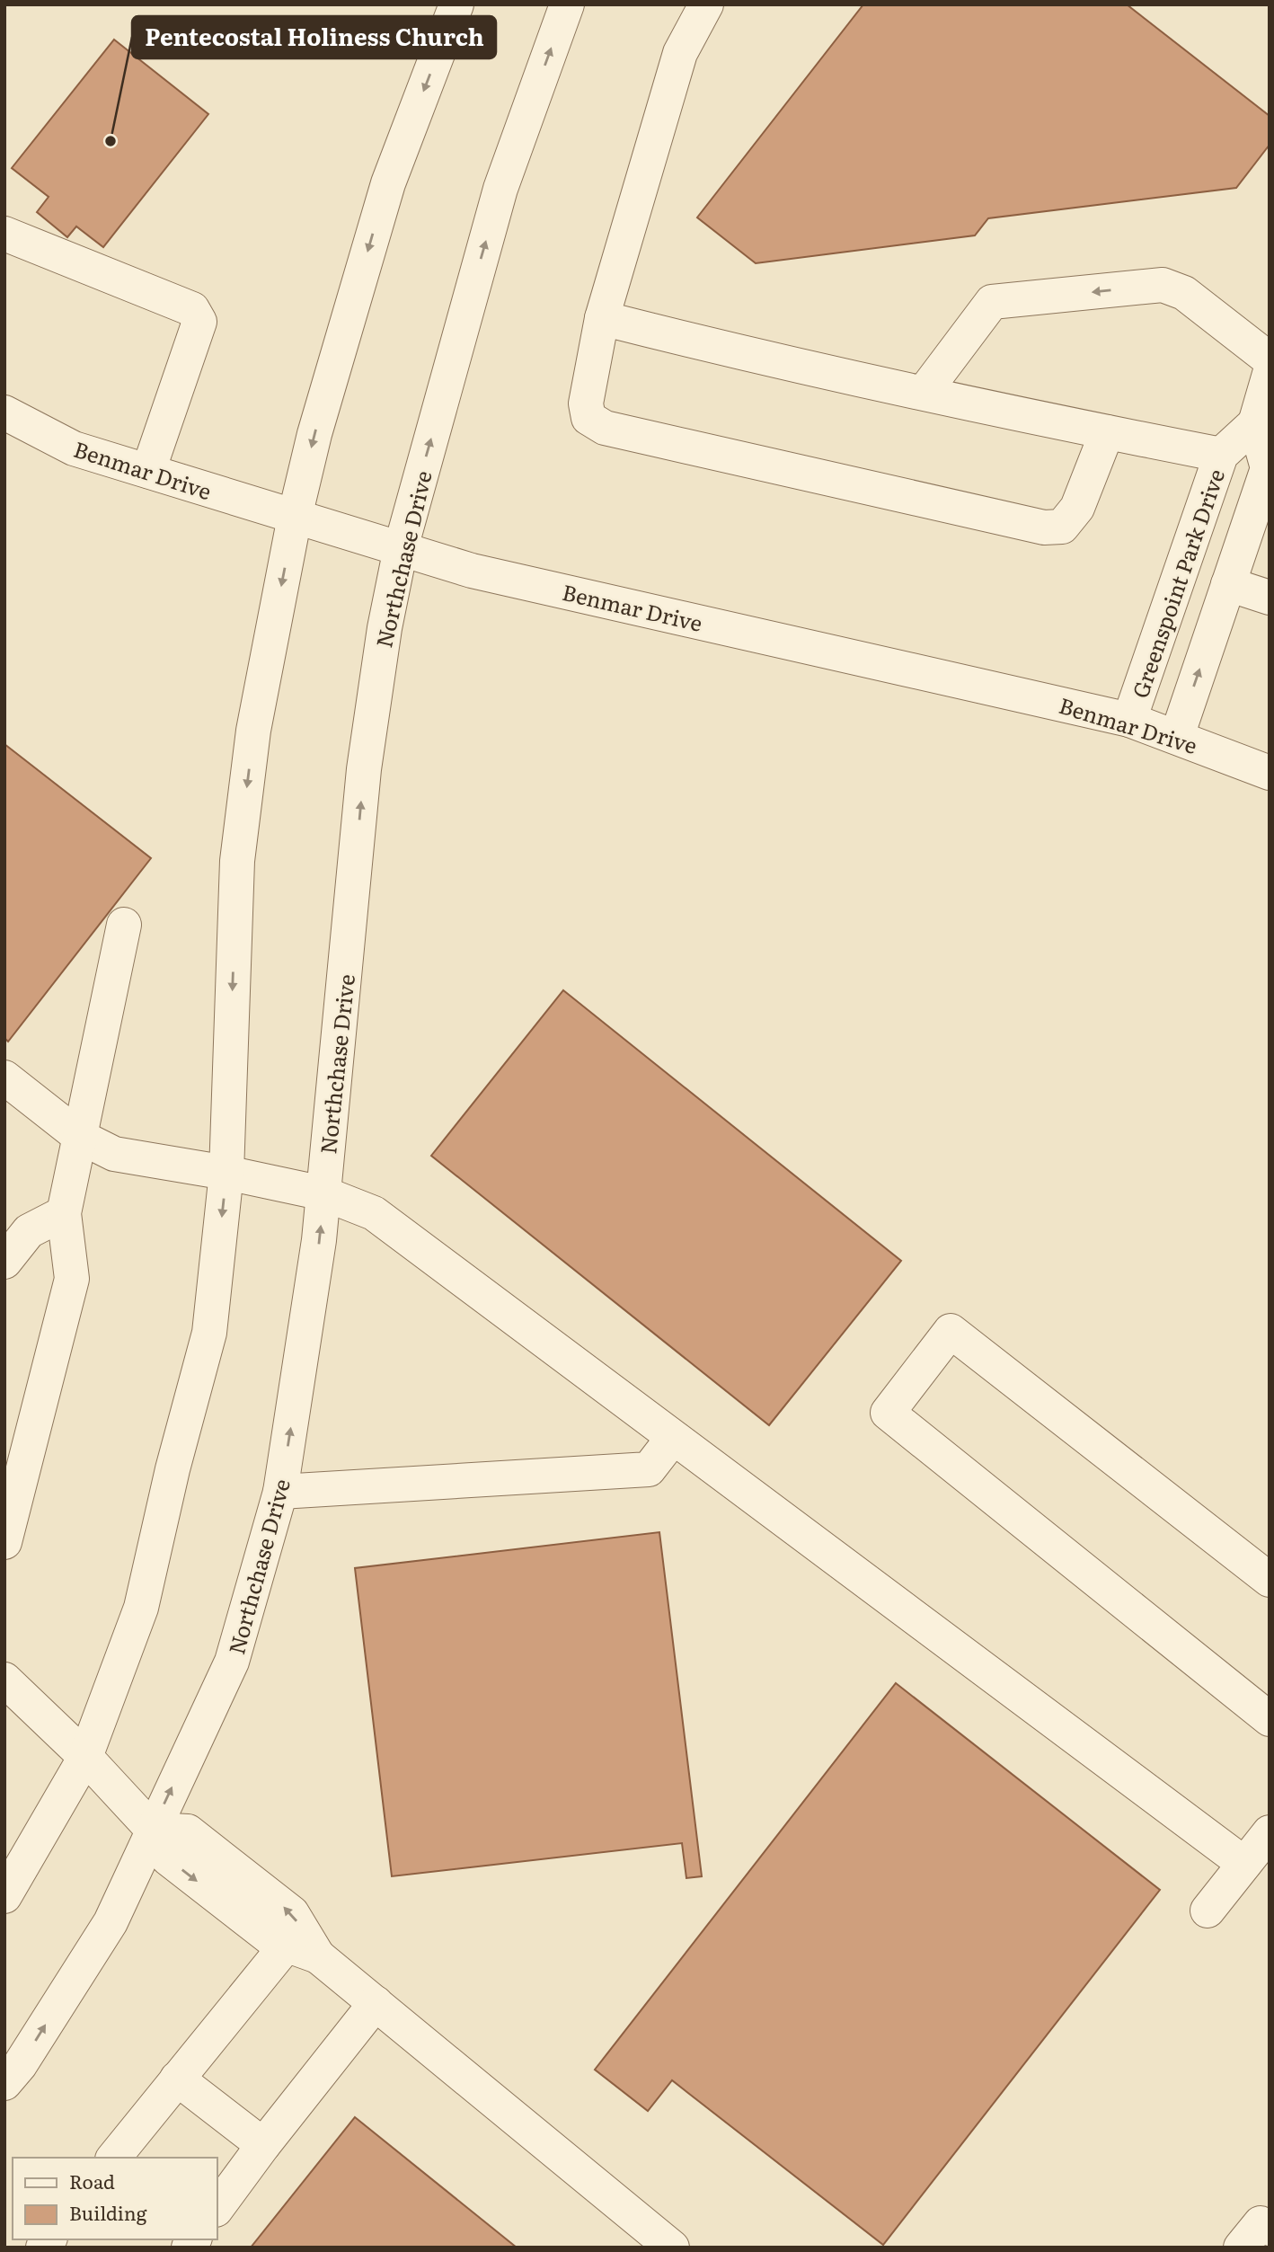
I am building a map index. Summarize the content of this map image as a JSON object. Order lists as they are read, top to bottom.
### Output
{
  "streets": {
    "street": ["Benmar Drive", "Northchase Drive", "Greenspoint Park Drive"]
  },
  "crossings": [
    ["Benmar Drive", "Northchase Drive"],
    ["Benmar Drive", "Greenspoint Park Drive"]
  ],
  "places": ["Pentecostal Holiness Church"],
  "legend": ["Road", "Building"]
}
